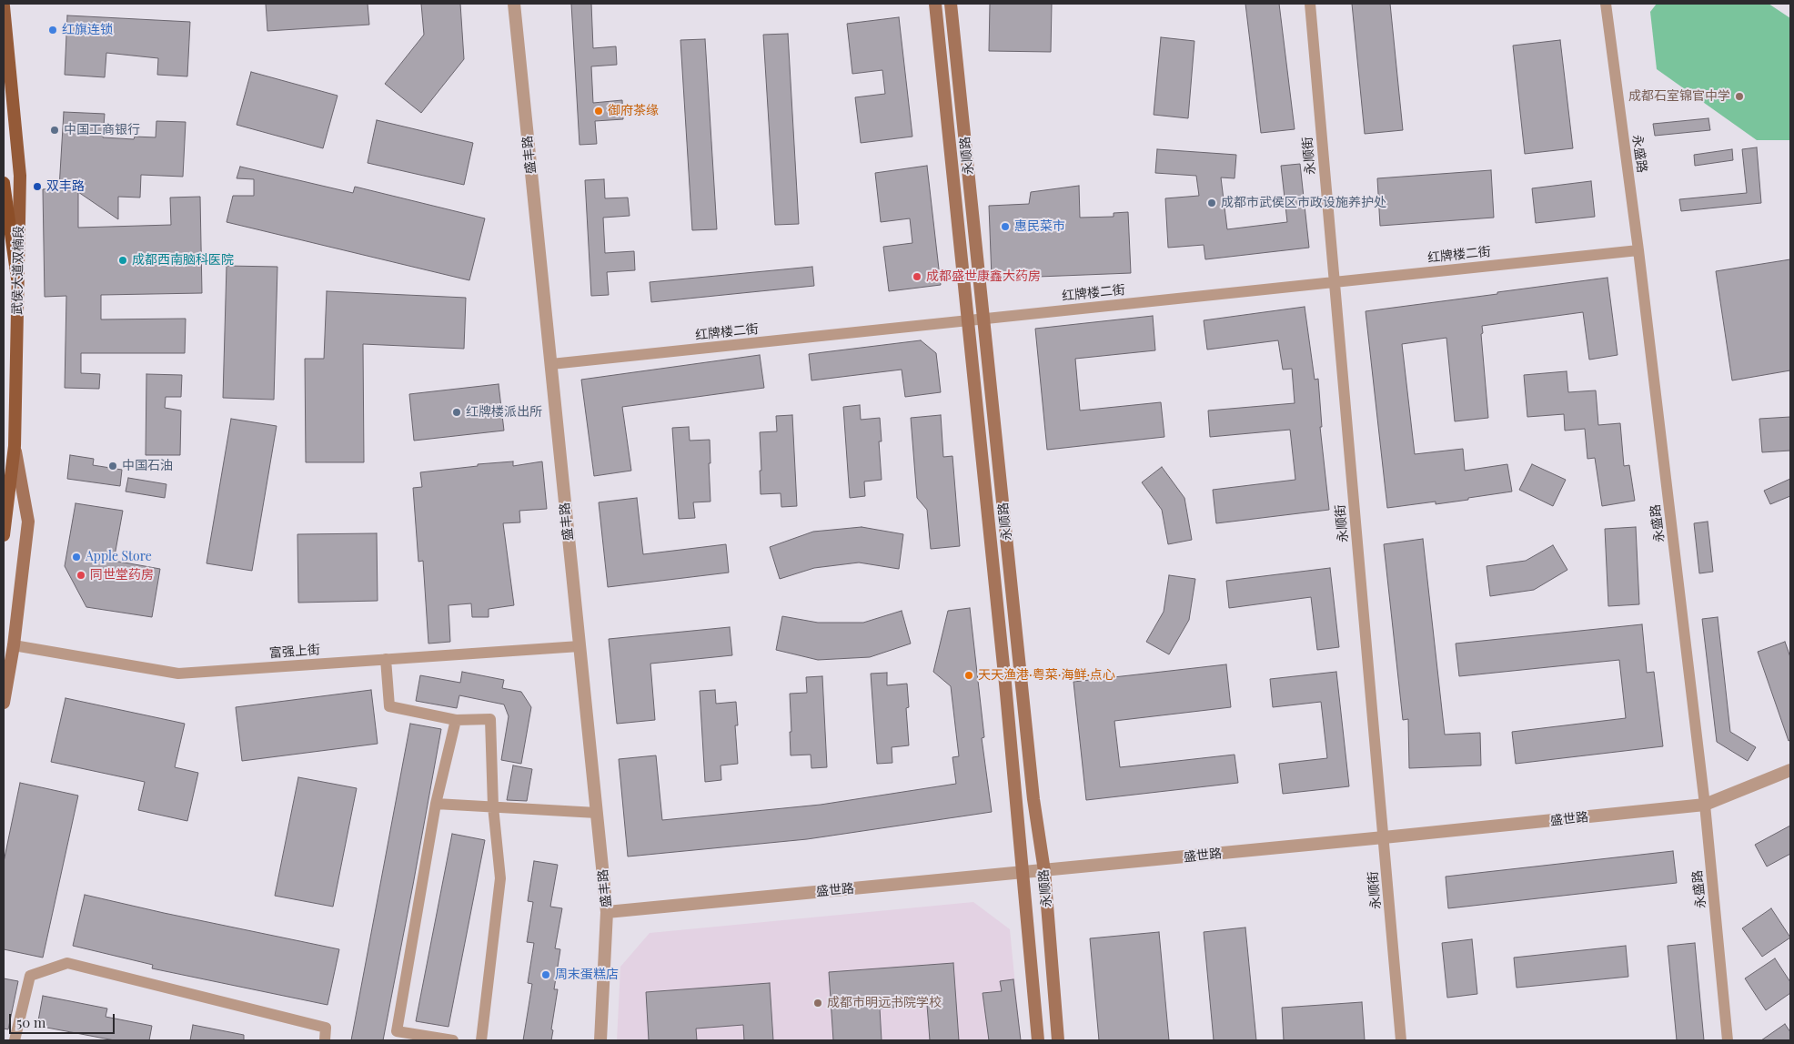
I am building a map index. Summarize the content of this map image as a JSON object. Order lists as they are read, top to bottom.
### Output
{
  "streets": {
    "main road": ["永顺路", "武侯大道双楠段"],
    "street": [
      "永盛路",
      "盛丰路",
      "永顺街",
      "红牌楼二街",
      "富强上街",
      "盛世路"
    ]
  },
  "crossings": [
    ["永盛路", "红牌楼二街"],
    ["永盛路", "盛世路"],
    ["盛丰路", "红牌楼二街"],
    ["盛丰路", "富强上街"],
    ["盛丰路", "盛世路"],
    ["永顺路", "红牌楼二街"],
    ["永顺路", "盛世路"],
    ["永顺街", "红牌楼二街"],
    ["永顺街", "盛世路"]
  ],
  "places": [
    "红旗连锁",
    "成都石室锦官中学",
    "御府茶缘",
    "中国工商银行",
    "双丰路",
    "成都市武侯区市政设施养护处",
    "惠民菜市",
    "成都西南脑科医院",
    "成都盛世康鑫大药房",
    "红牌楼派出所",
    "中国石油",
    "Apple Store",
    "同世堂药房",
    "天天渔港·粤菜·海鲜·点心",
    "周末蛋糕店",
    "成都市明远书院学校"
  ],
  "scale_bar": "50 m"
}
